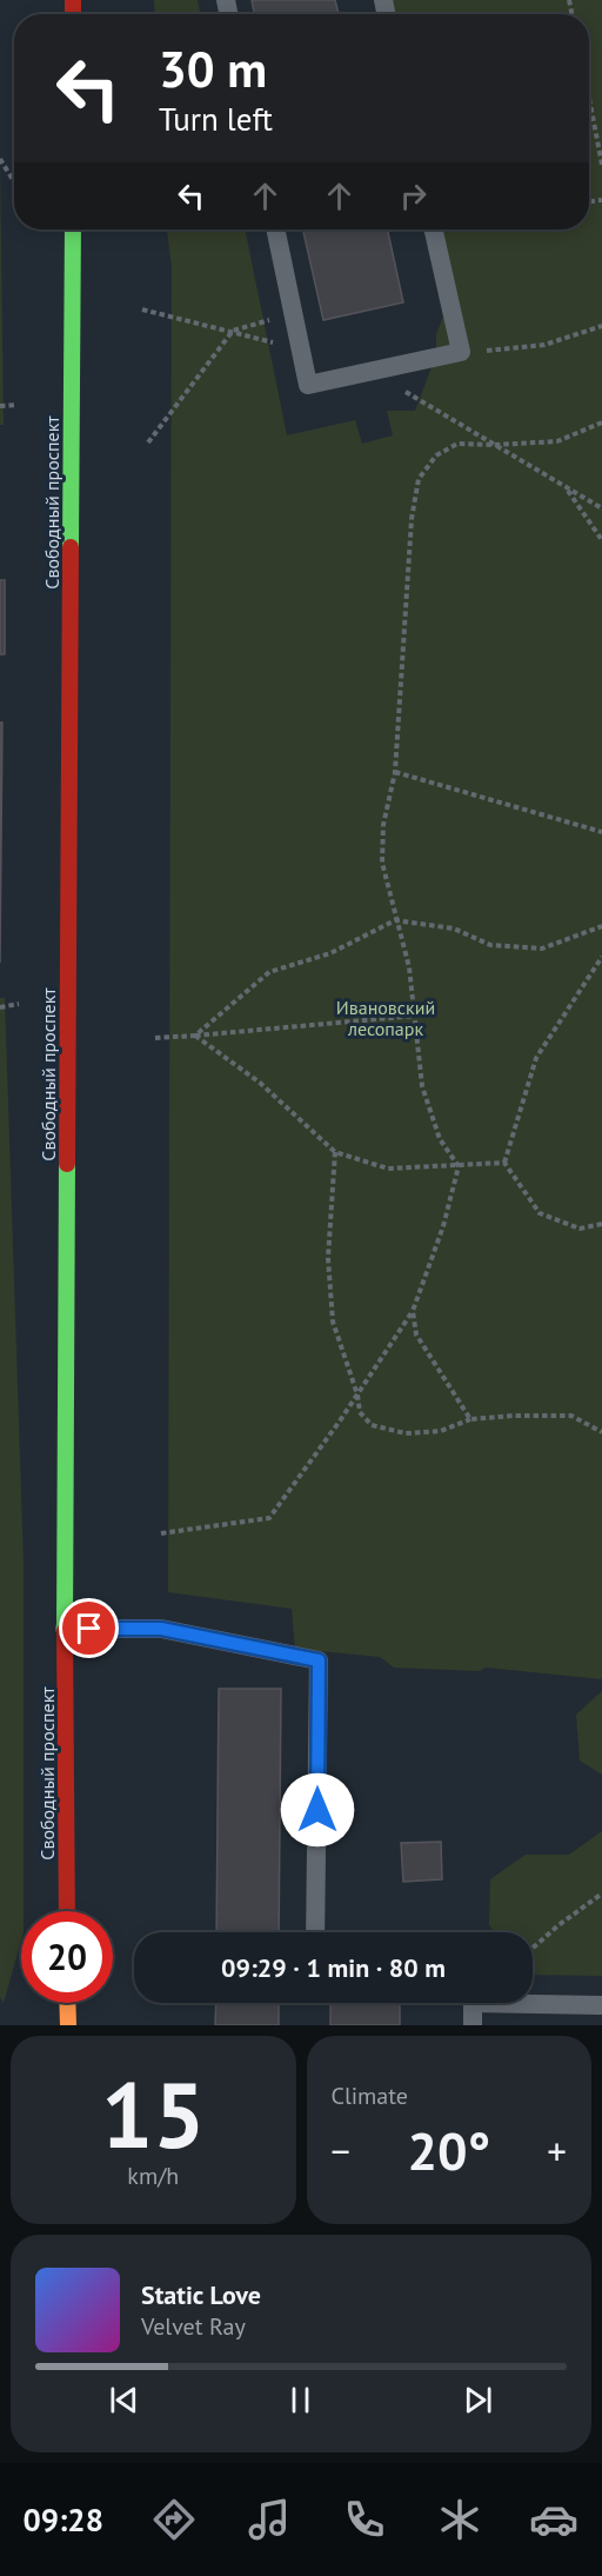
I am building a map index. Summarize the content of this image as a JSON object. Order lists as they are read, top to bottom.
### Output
{
  "streets": {
    "main road": ["Свободный проспект"]
  },
  "parks": ["Ивановский лесопарк"],
  "page": {
    "turn": ["30 m", "Turn left"],
    "limit": "20",
    "trip": "09:29 · 1 min · 80 m",
    "tile": [
      ["15", "km/h"],
      "Climate"
    ],
    "heat": ["−", "20°", "+"],
    "song": ["Static Love", "Velvet Ray"],
    "tabs": "09:28"
  }
}
